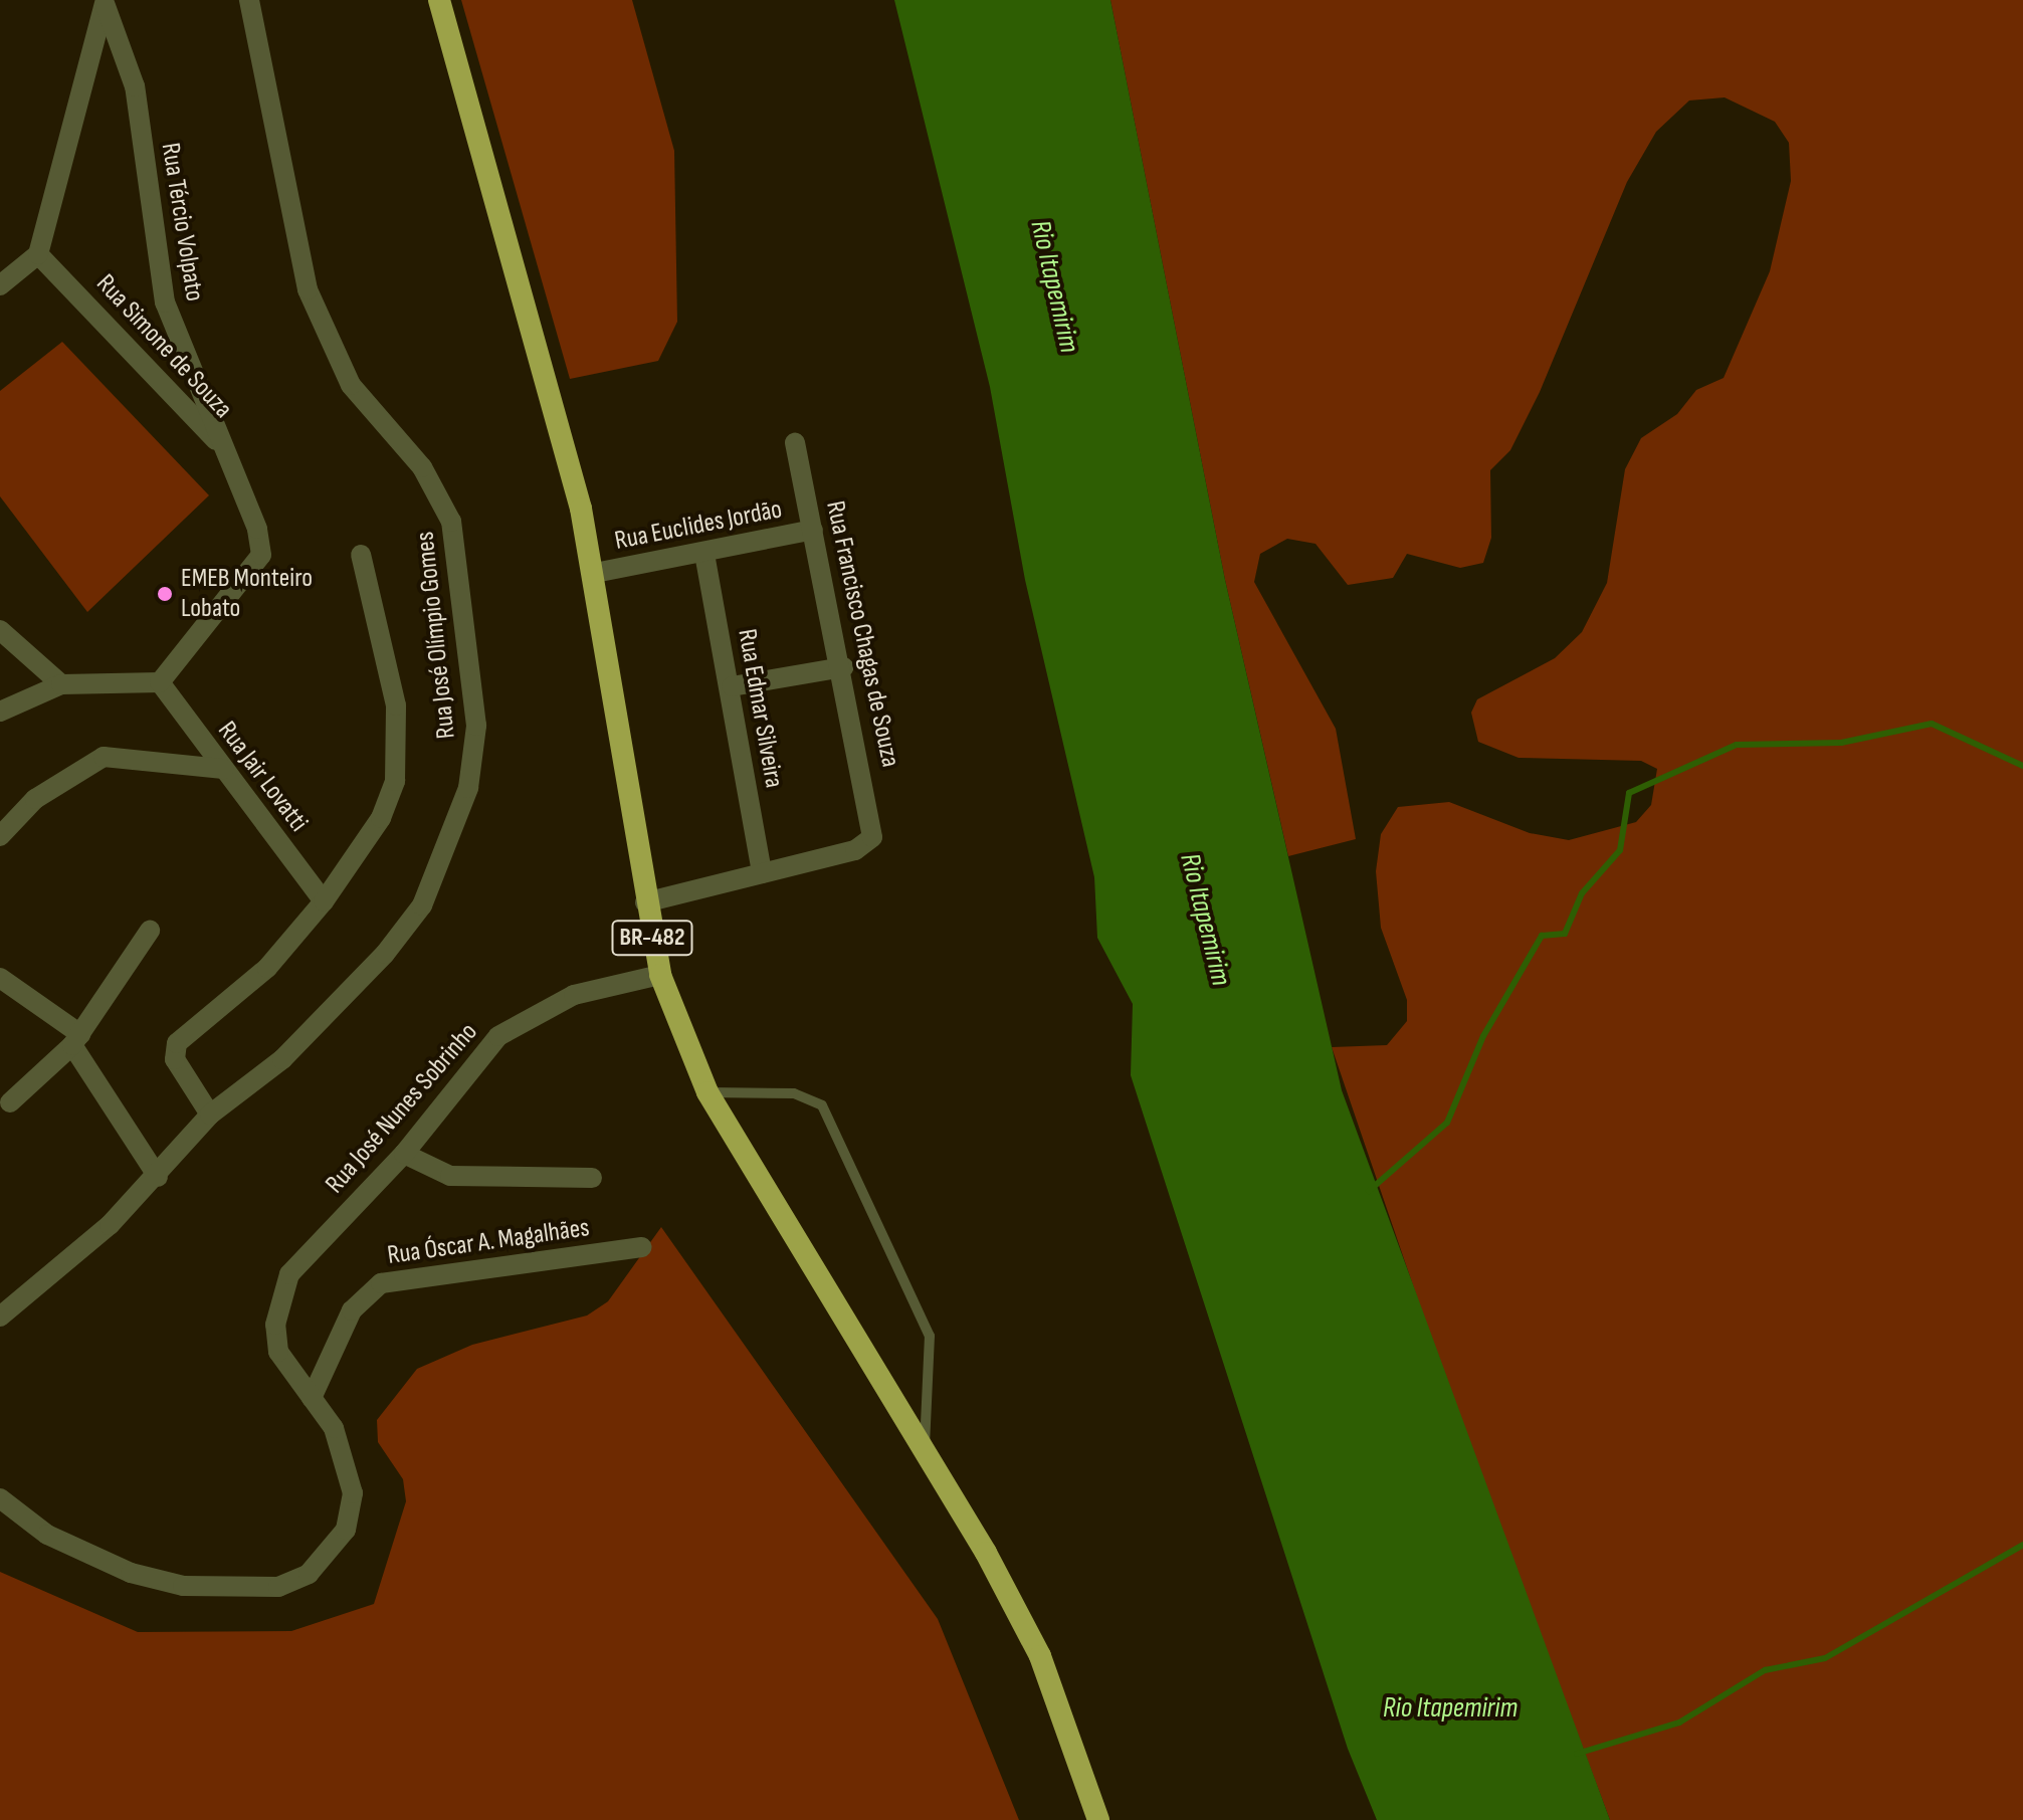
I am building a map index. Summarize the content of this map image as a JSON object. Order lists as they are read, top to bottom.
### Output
{
  "streets": {
    "highway": ["BR-482"],
    "street": [
      "Rua Tércio Volpato",
      "Rua Simone de Souza",
      "Rua Euclides Jordão",
      "Rua Francisco Chagas de Souza",
      "Rua José Olímpio Gomes",
      "Rua Edmar Silveira",
      "Rua Jair Lovatti",
      "Rua José Nunes Sobrinho",
      "Rua Óscar A. Magalhães"
    ]
  },
  "crossings": [
    ["Rua Tércio Volpato", "Rua Simone de Souza"],
    ["Rua Simone de Souza", "Rua Jair Lovatti"],
    ["Rua Euclides Jordão", "Rua Francisco Chagas de Souza"],
    ["Rua Euclides Jordão", "Rua Edmar Silveira"],
    ["Rua Euclides Jordão", "BR-482"],
    ["Rua Francisco Chagas de Souza", "Rua Edmar Silveira"],
    ["BR-482", "Rua José Nunes Sobrinho"],
    ["Rua José Nunes Sobrinho", "Rua Óscar A. Magalhães"]
  ],
  "water": ["Rio Itapemirim"],
  "places": ["EMEB Monteiro Lobato"]
}
